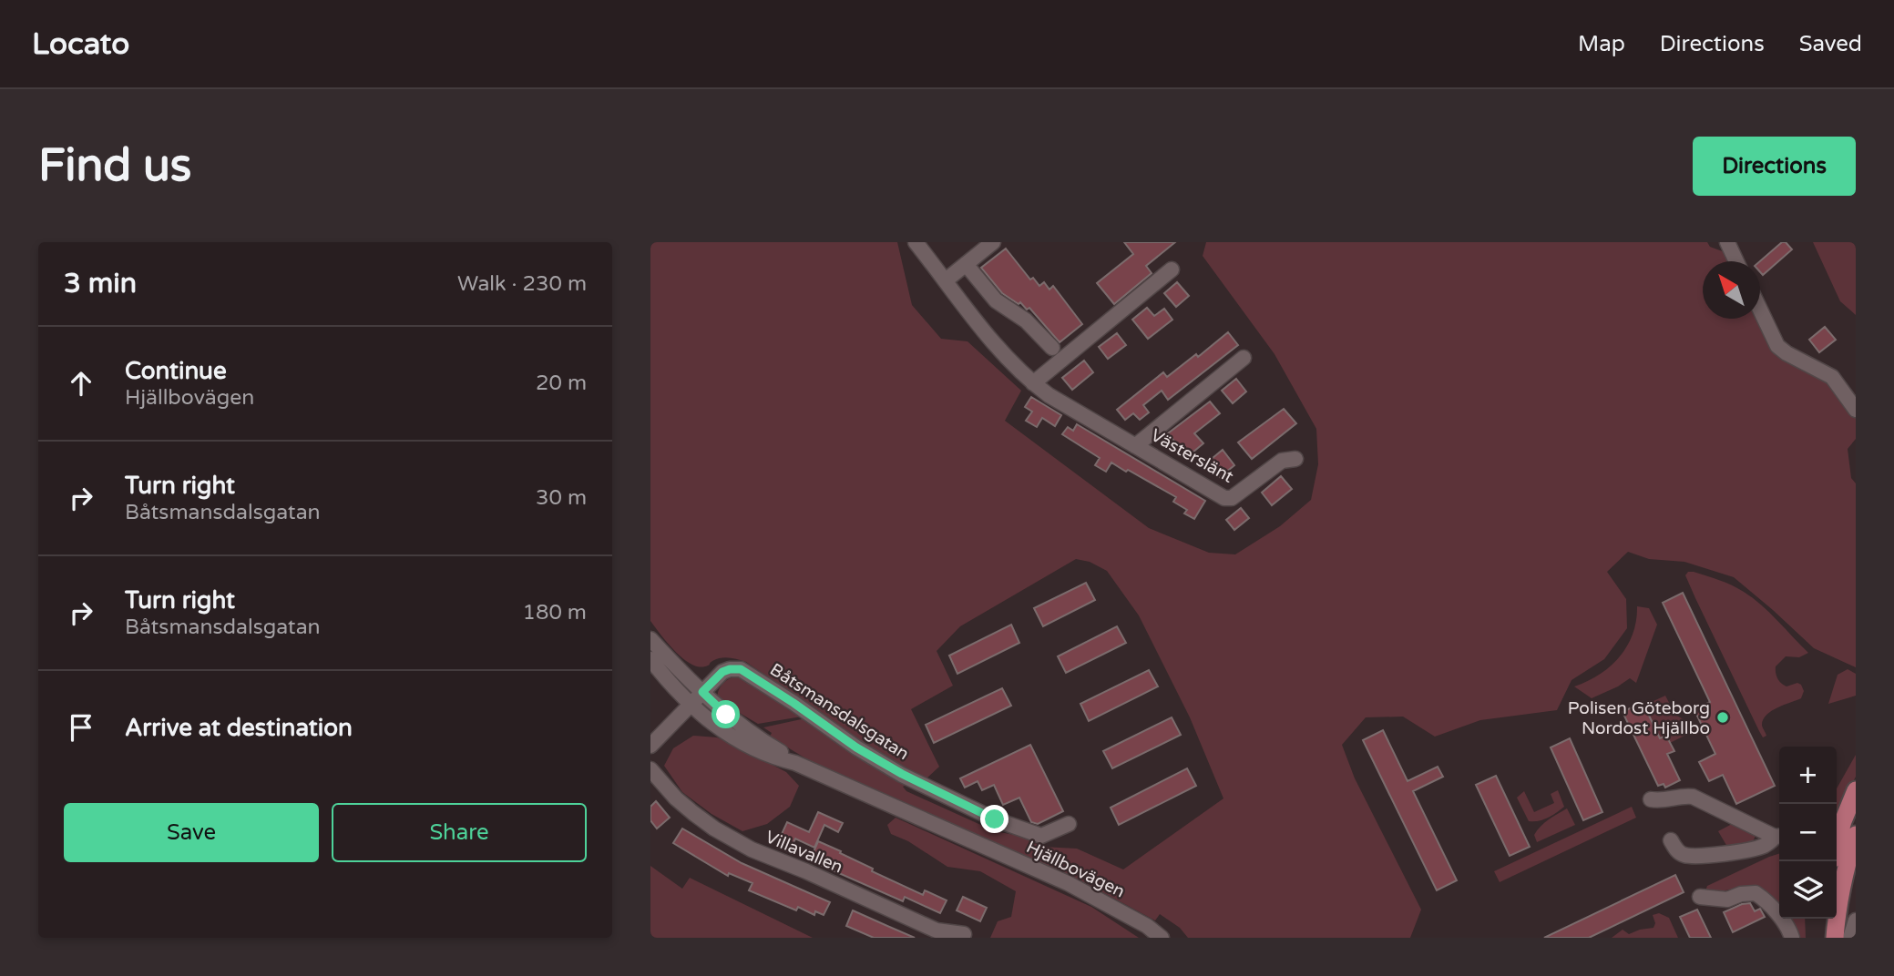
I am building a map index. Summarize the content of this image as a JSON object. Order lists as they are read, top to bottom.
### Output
{
  "streets": {
    "street": [
      "Västerslänt",
      "Båtsmansdalsgatan",
      "Villavallen",
      "Hjällbovägen"
    ]
  },
  "crossings": [
    ["Båtsmansdalsgatan", "Hjällbovägen"]
  ],
  "places": ["Polisen Göteborg Nordost Hjällbo"],
  "north": "top left",
  "page": {
    "header": "Locato",
    "nav": ["Map", "Directions", "Saved"],
    "buttons": [
      "Directions",
      ["Save", "Share"]
    ],
    "title": "Find us",
    "heading": ["3 min", "Walk · 230 m"],
    "list": [
      ["Continue", "Hjällbovägen", "20 m"],
      ["Turn right", "Båtsmansdalsgatan", "30 m"],
      ["Turn right", "Båtsmansdalsgatan", "180 m"],
      "Arrive at destination"
    ],
    "map_buttons": ["+", "−"]
  }
}
